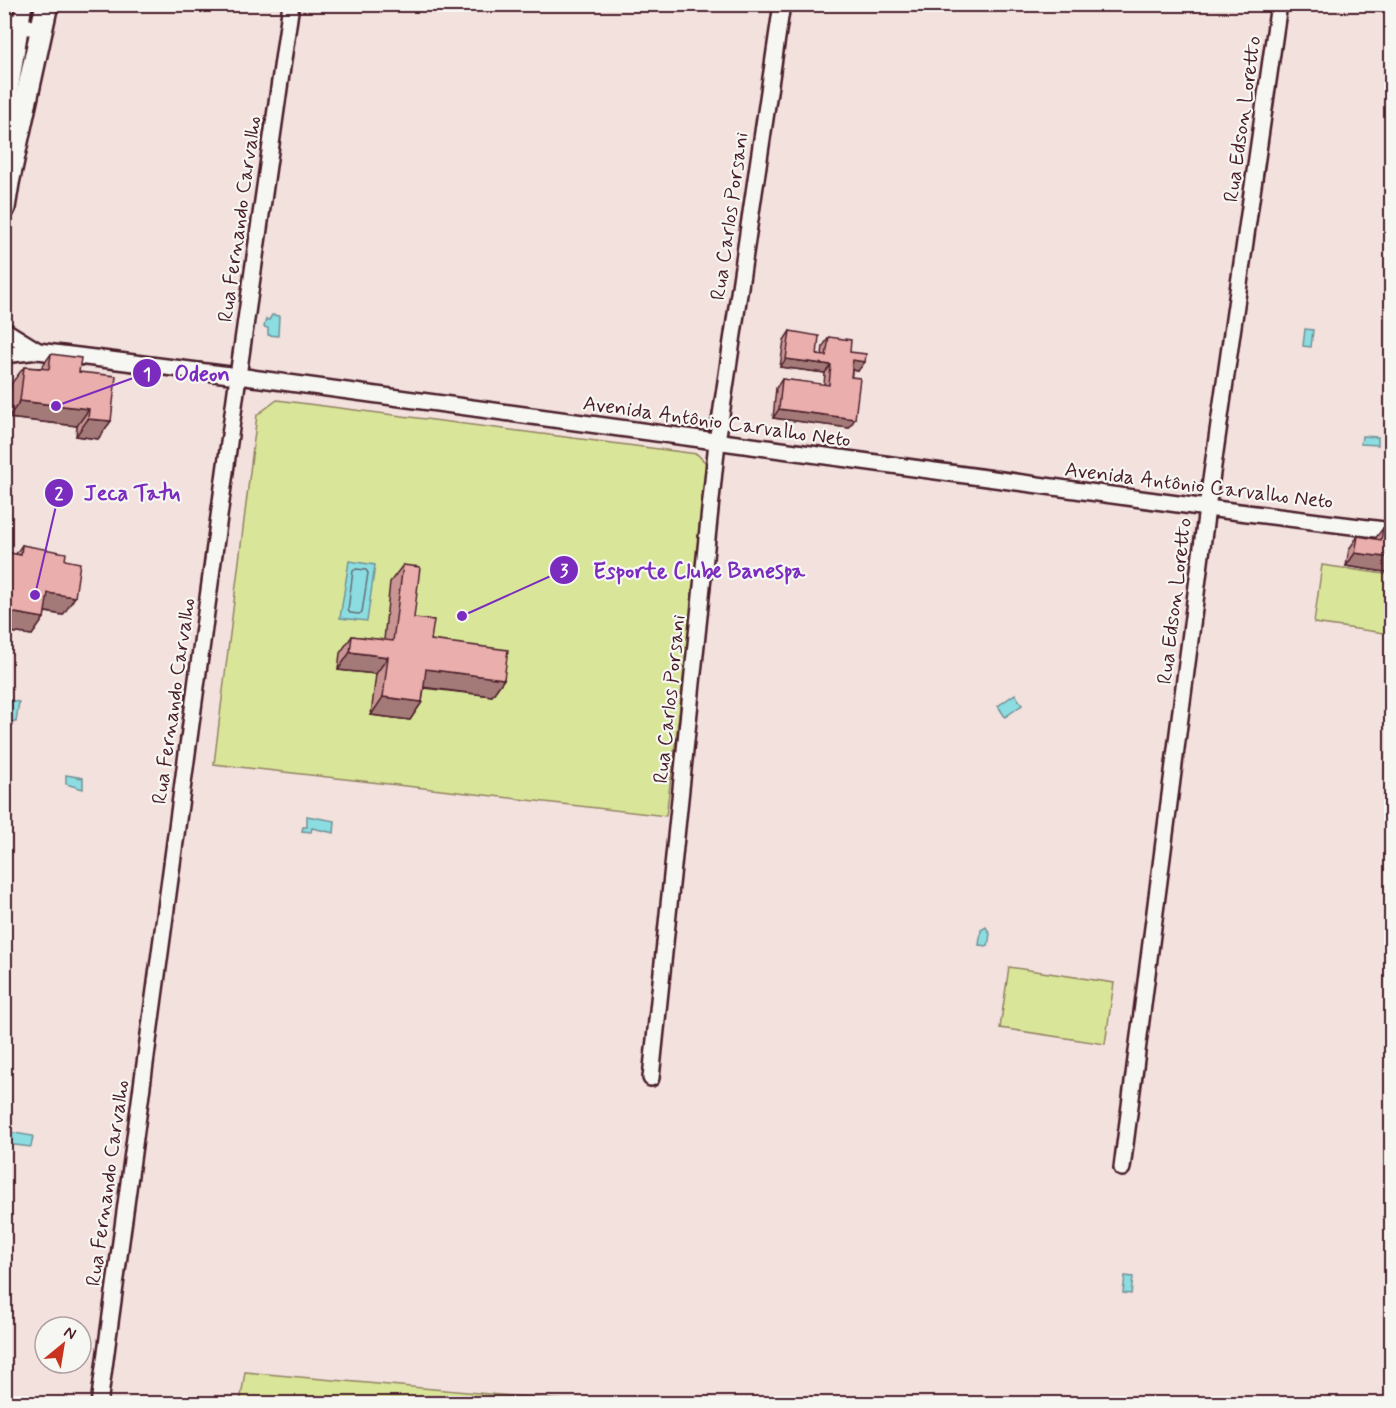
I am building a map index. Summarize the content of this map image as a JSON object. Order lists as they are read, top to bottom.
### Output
{
  "streets": {
    "street": [
      "Rua Edson Loretto",
      "Rua Carlos Porsani",
      "Rua Fernando Carvalho",
      "Avenida Antônio Carvalho Neto"
    ]
  },
  "crossings": [
    ["Rua Edson Loretto", "Avenida Antônio Carvalho Neto"],
    ["Rua Carlos Porsani", "Avenida Antônio Carvalho Neto"],
    ["Rua Fernando Carvalho", "Avenida Antônio Carvalho Neto"]
  ],
  "places": ["Odeon", "Jeca Tatu", "Esporte Clube Banespa"],
  "north": "top right"
}
